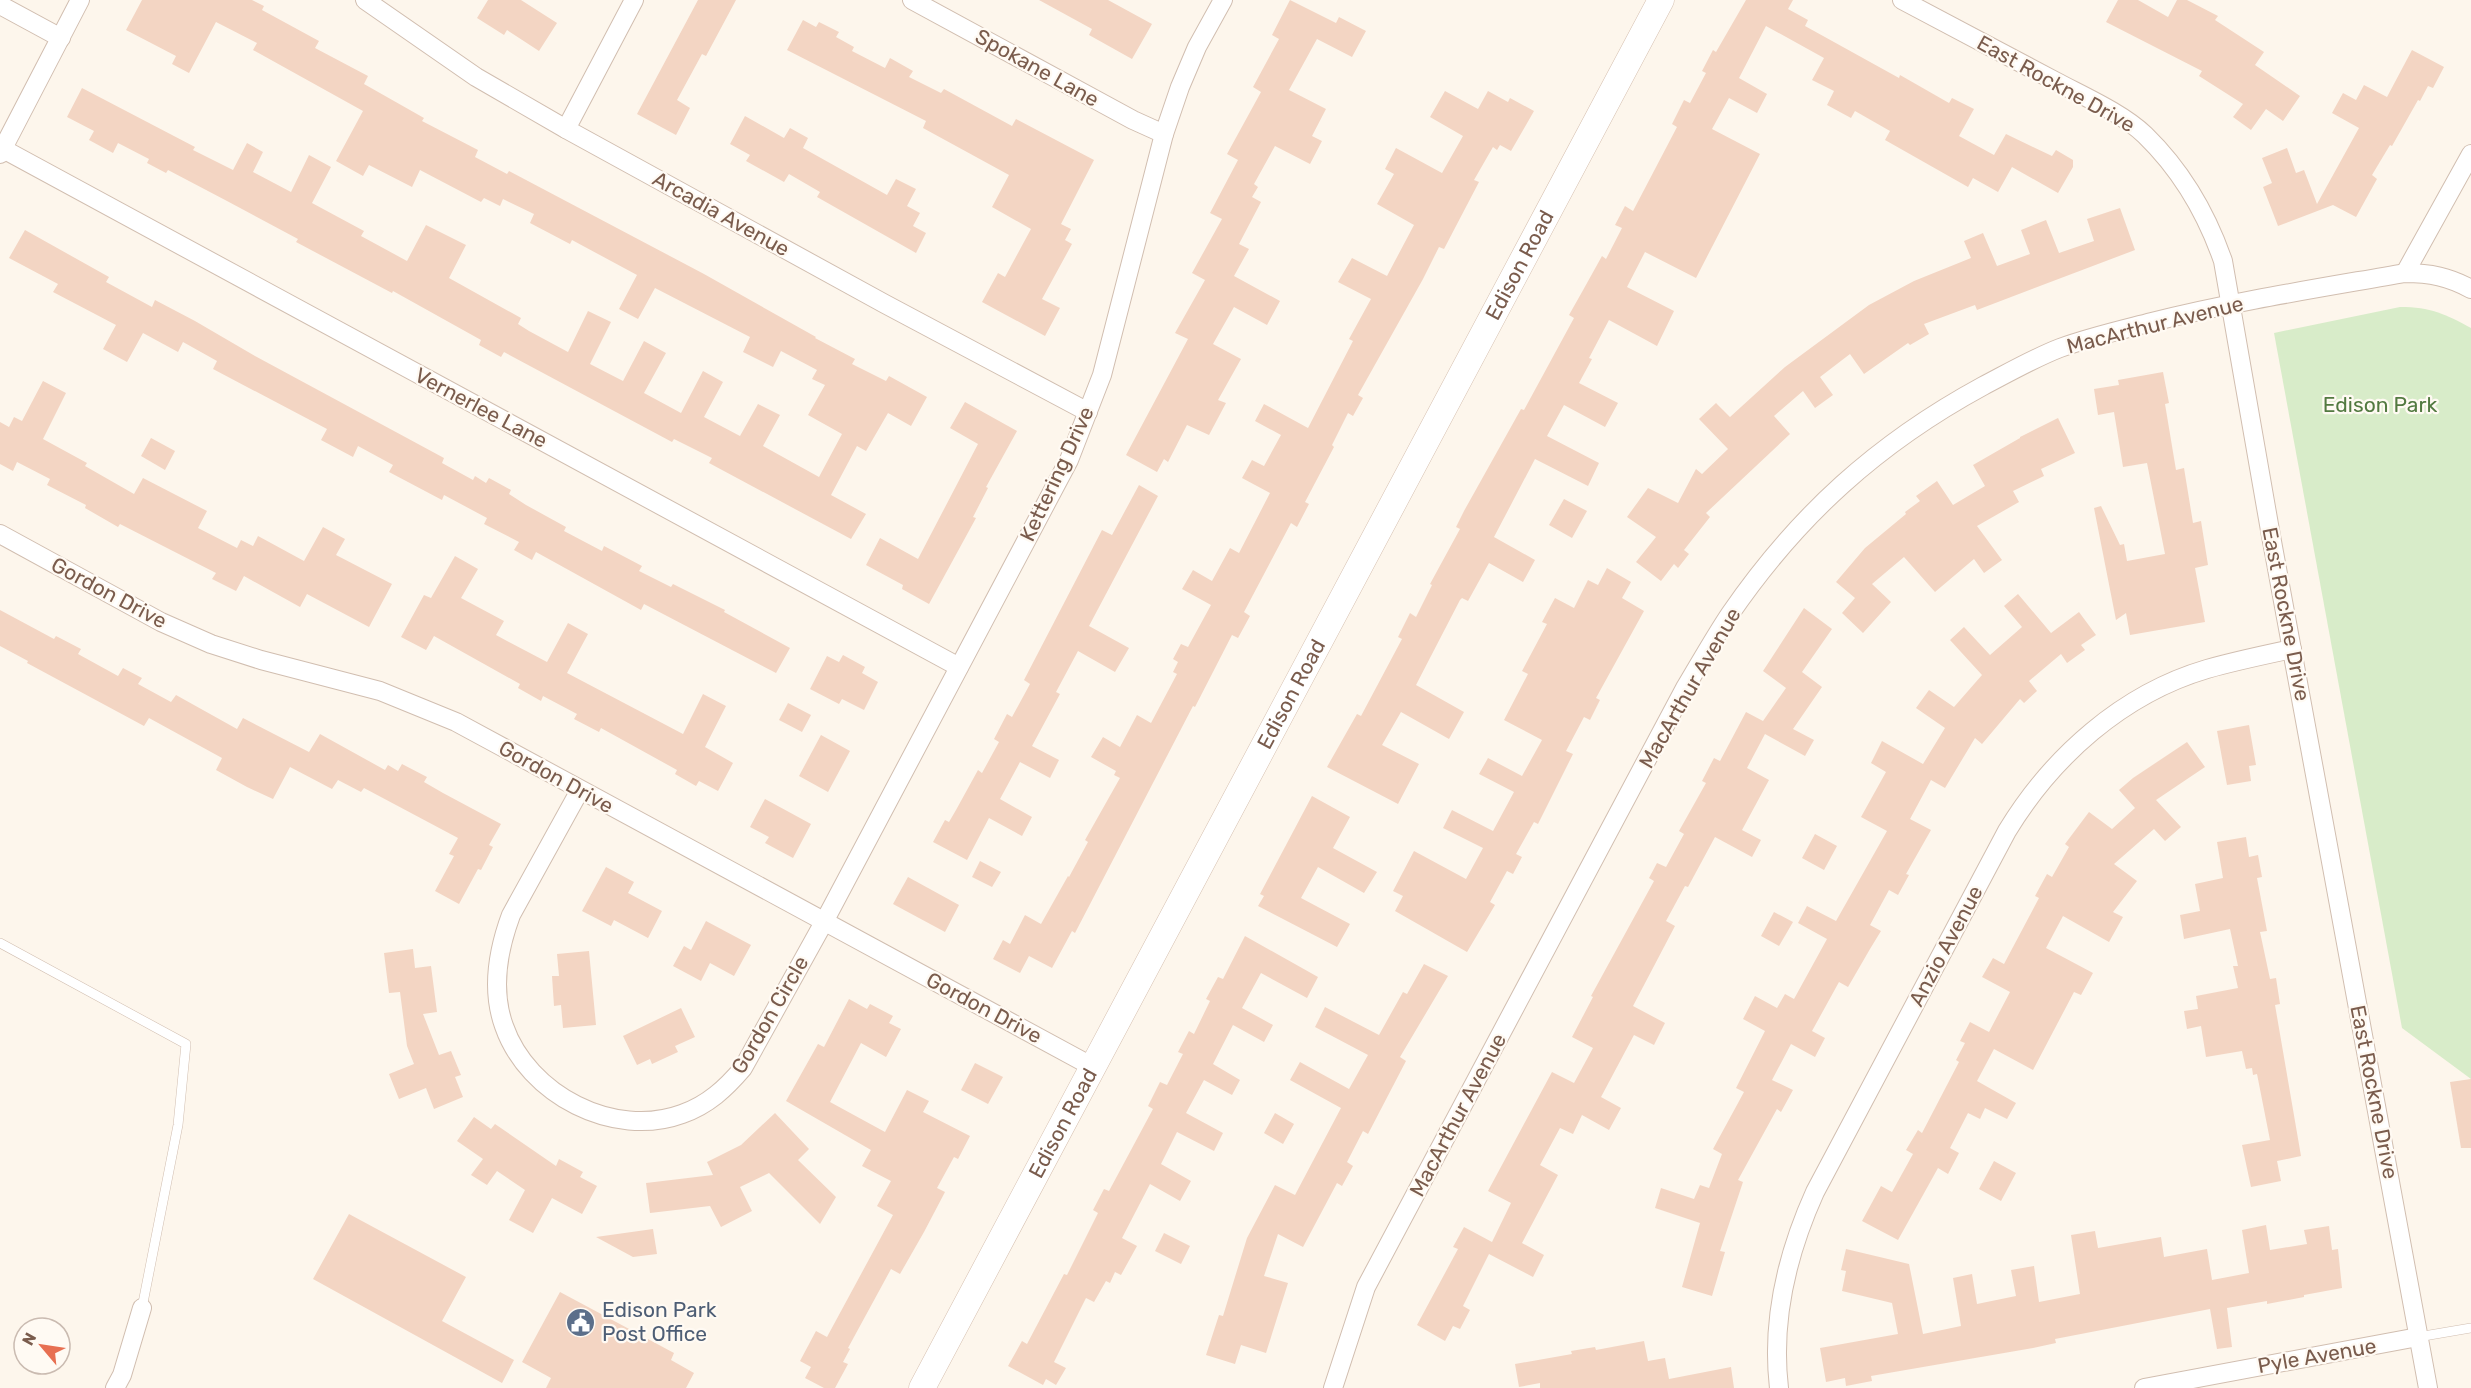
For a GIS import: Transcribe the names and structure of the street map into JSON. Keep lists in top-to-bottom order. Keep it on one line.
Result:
{"streets":{"main road":["Edison Road"],"street":["Spokane Lane","East Rockne Drive","Arcadia Avenue","MacArthur Avenue","Vernerlee Lane","Kettering Drive","Gordon Drive","Anzio Avenue","Gordon Circle","Pyle Avenue"]},"crossings":[["Spokane Lane","Kettering Drive"],["East Rockne Drive","MacArthur Avenue"],["East Rockne Drive","Anzio Avenue"],["East Rockne Drive","Pyle Avenue"],["Arcadia Avenue","Kettering Drive"],["Edison Road","Gordon Drive"],["Vernerlee Lane","Kettering Drive"],["Kettering Drive","Gordon Drive"],["Kettering Drive","Gordon Circle"],["Gordon Drive","Gordon Circle"]],"parks":["Edison Park"],"places":{"public building":["Edison Park Post Office"]},"north":"top left"}
